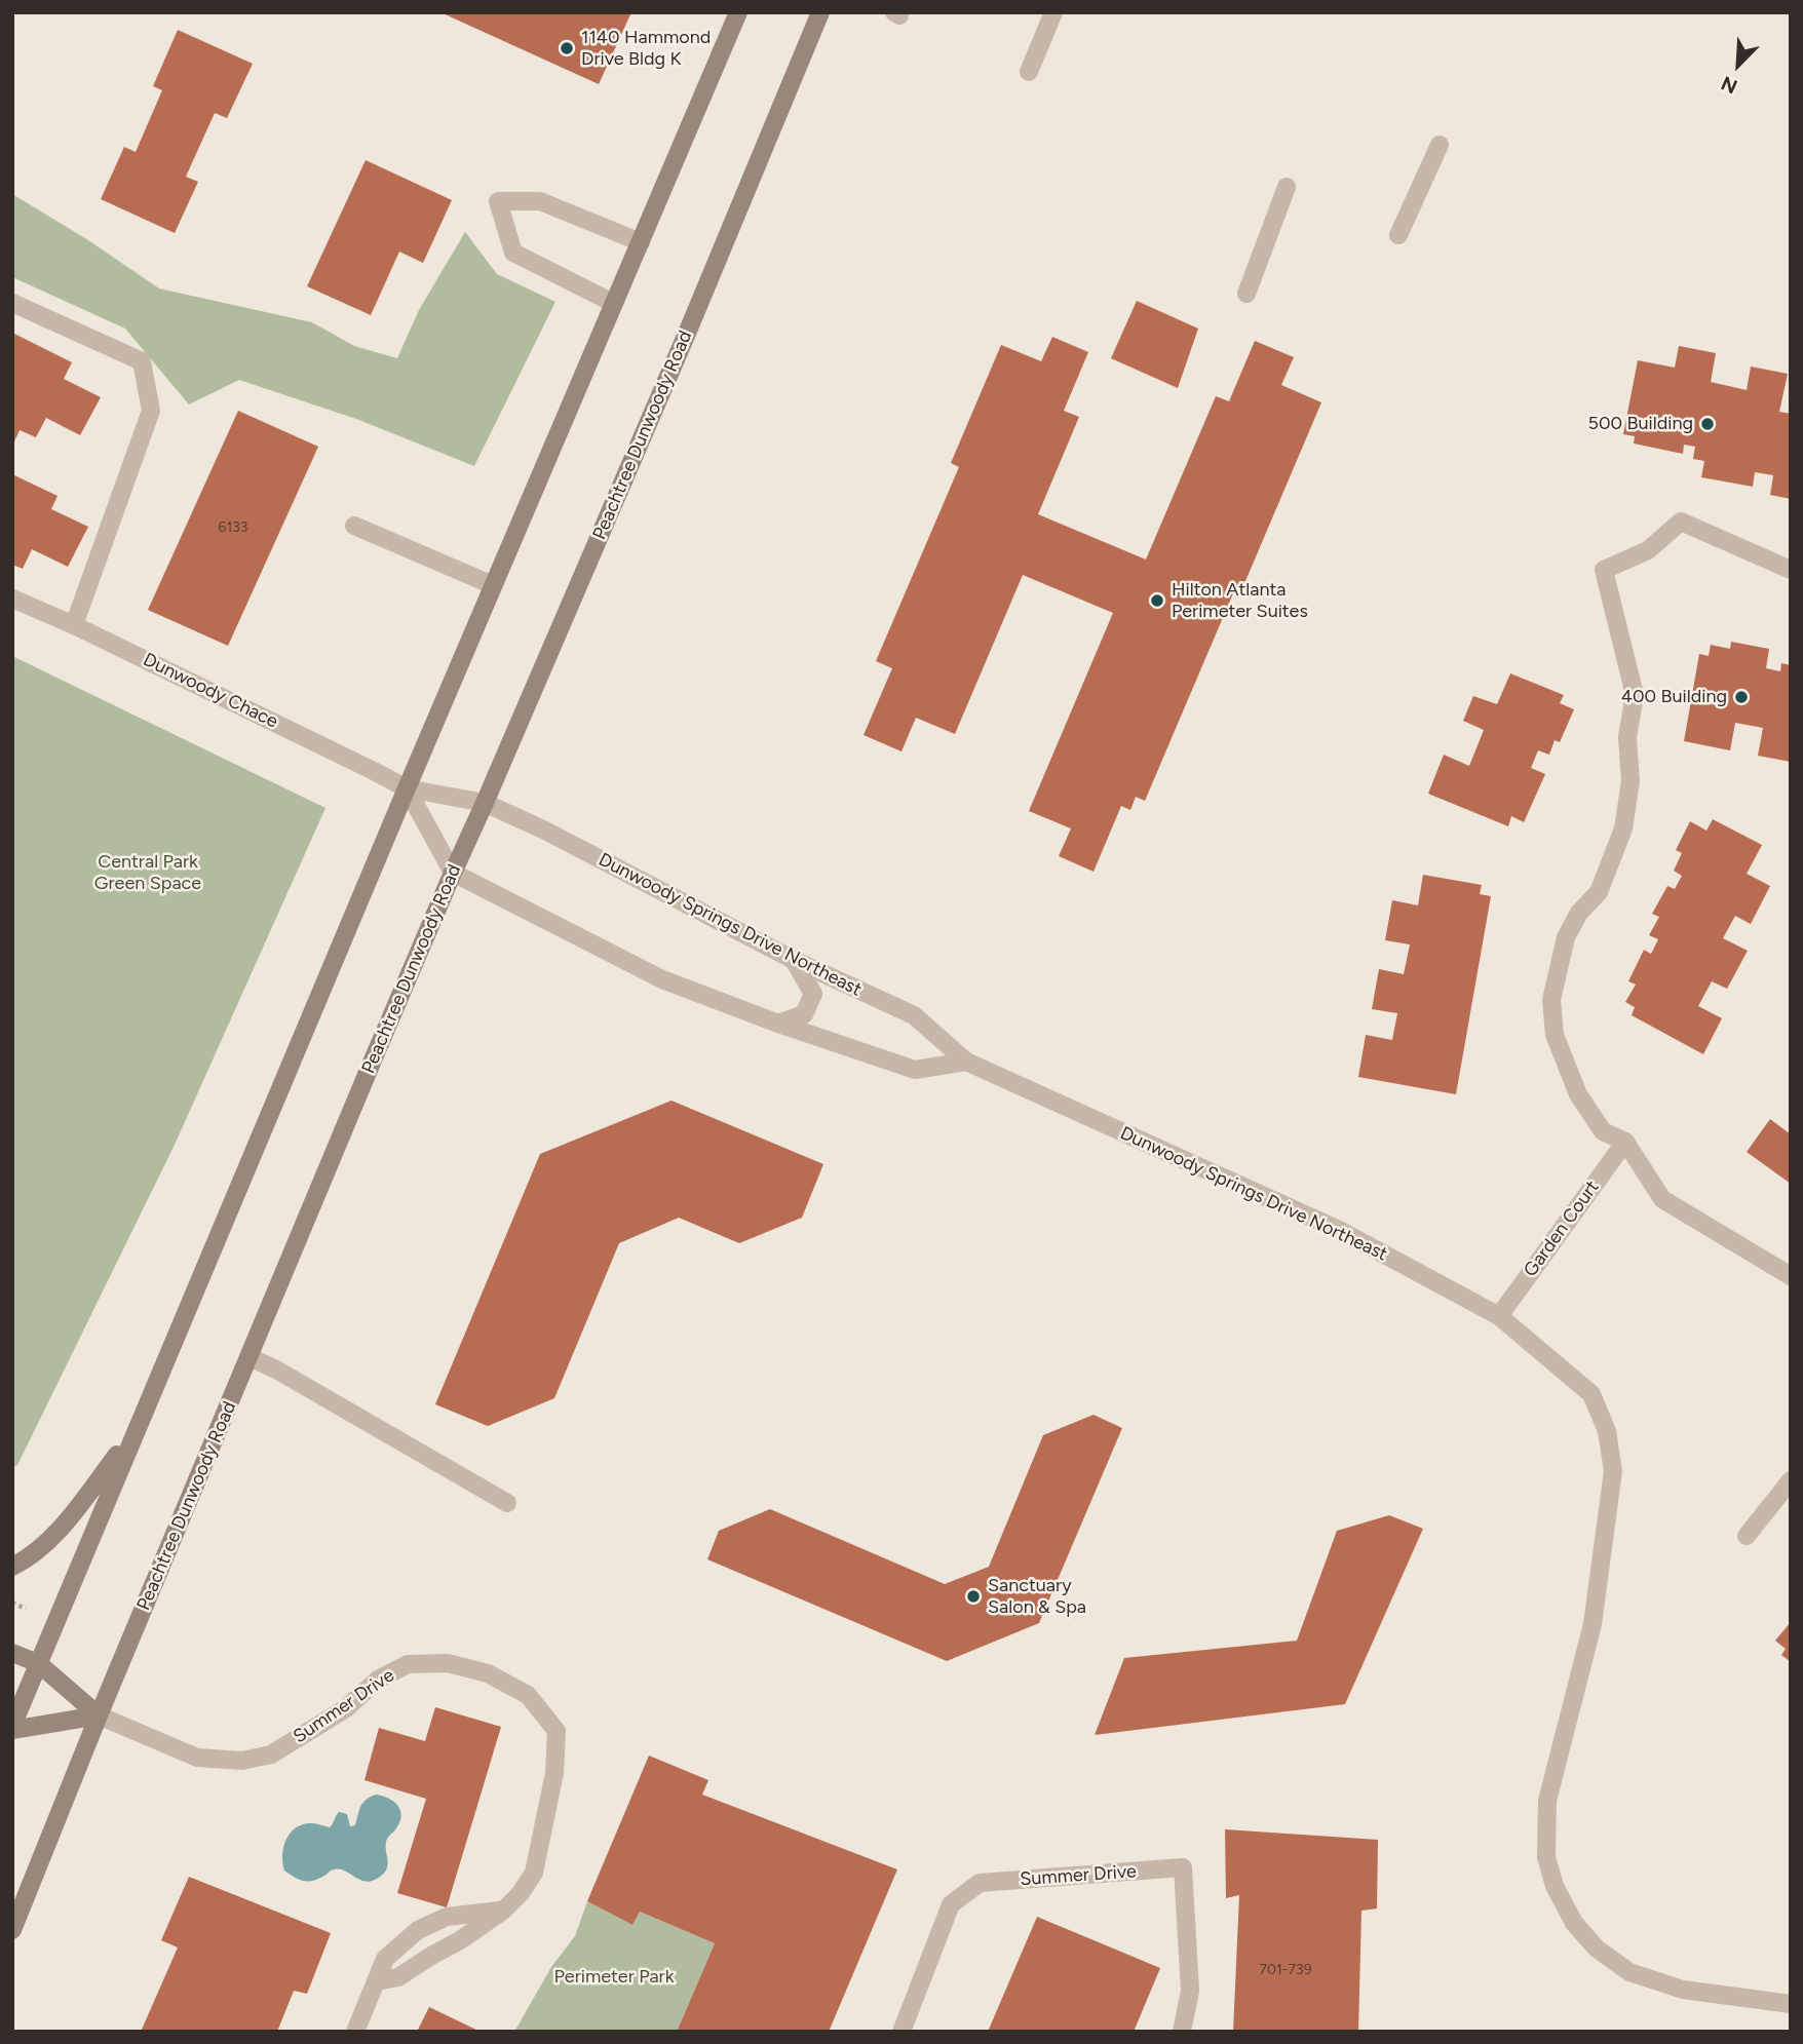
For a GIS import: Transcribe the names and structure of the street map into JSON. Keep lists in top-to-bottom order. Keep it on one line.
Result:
{"streets":{"main road":["Peachtree Dunwoody Road"],"street":["Dunwoody Chace","Dunwoody Springs Drive Northeast","Garden Court","Summer Drive"]},"crossings":[["Peachtree Dunwoody Road","Dunwoody Chace"],["Peachtree Dunwoody Road","Dunwoody Springs Drive Northeast"],["Peachtree Dunwoody Road","Summer Drive"],["Dunwoody Chace","Dunwoody Springs Drive Northeast"],["Dunwoody Springs Drive Northeast","Garden Court"]],"parks":["Central Park Green Space","Perimeter Park"],"places":["1140 Hammond Drive Bldg K","500 Building","Hilton Atlanta Perimeter Suites","400 Building","Sanctuary Salon & Spa"],"house_numbers":["6133","701-739"],"north":"bottom left"}
